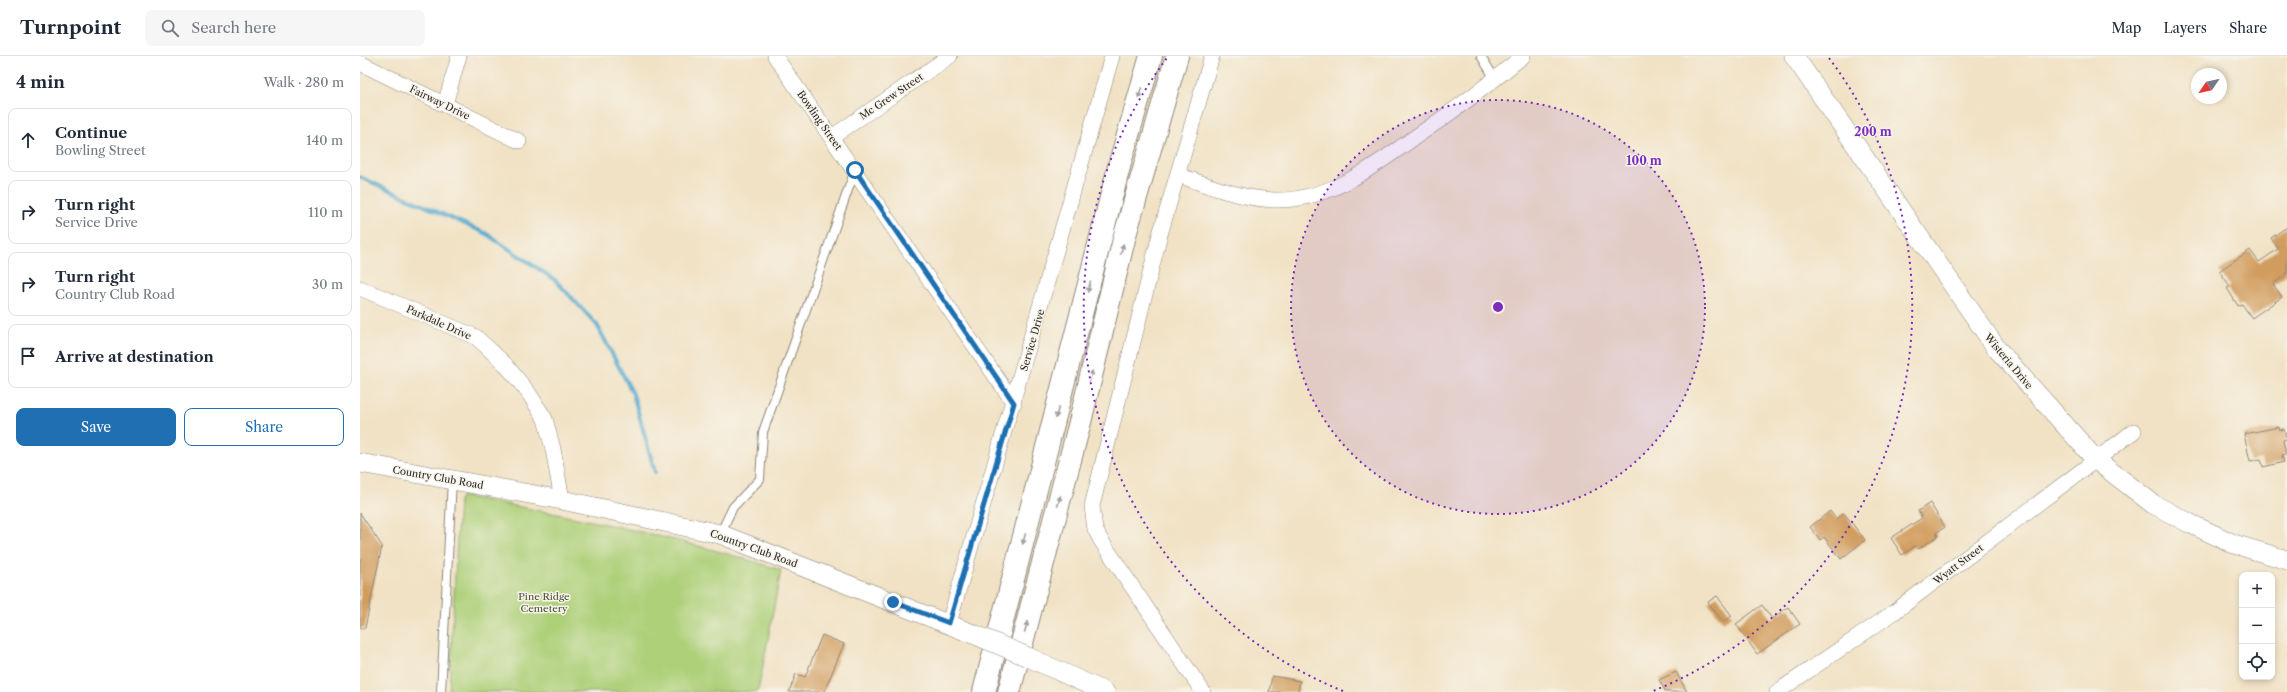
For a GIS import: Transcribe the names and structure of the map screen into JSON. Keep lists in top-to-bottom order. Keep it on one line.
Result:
{"streets":{"street":["Mc Grew Street","Fairway Drive","Bowling Street","Parkdale Drive","Service Drive","Wisteria Drive","Country Club Road","Wyatt Street"]},"crossings":[["Mc Grew Street","Bowling Street"],["Bowling Street","Service Drive"],["Parkdale Drive","Country Club Road"],["Service Drive","Country Club Road"],["Wisteria Drive","Wyatt Street"]],"parks":["Pine Ridge Cemetery"],"north":"bottom left","page":{"header":"Turnpoint","search":"Search here","nav":["Map","Layers","Share"],"heading":["4 min","Walk · 280 m"],"list":[["Continue","Bowling Street","140 m"],["Turn right","Service Drive","110 m"],["Turn right","Country Club Road","30 m"],"Arrive at destination"],"buttons":["Save","Share"],"map_buttons":["+","−"]},"rings":["200 m","100 m"]}
